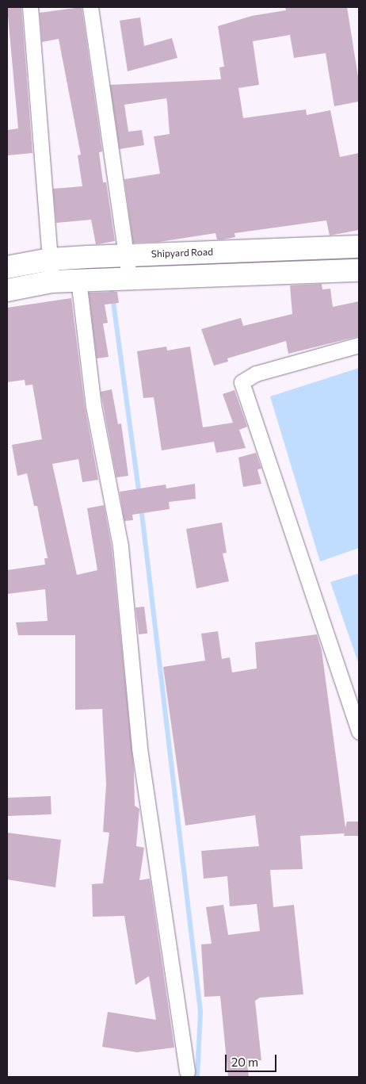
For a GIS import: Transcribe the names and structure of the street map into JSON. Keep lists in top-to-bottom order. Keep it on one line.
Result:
{"streets":{"main road":["Shipyard Road"]},"scale_bar":"20 m"}
